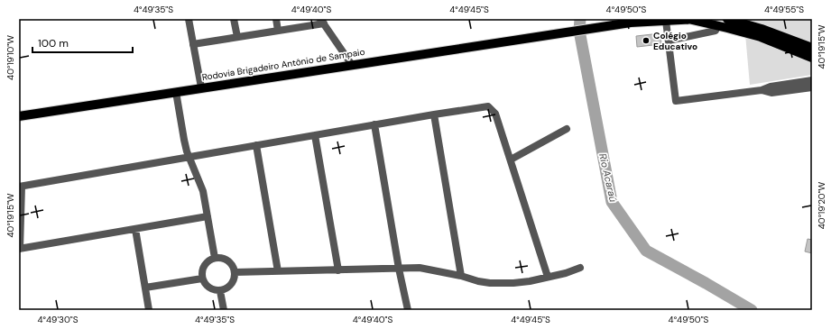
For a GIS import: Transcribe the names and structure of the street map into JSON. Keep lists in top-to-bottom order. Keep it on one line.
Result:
{"streets":{"main road":["Rodovia Brigadeiro Antônio de Sampaio"]},"water":["Rio Acaraú"],"places":["Colégio Educativo"],"scale_bar":"100 m","coordinates":["4°49'35\"S","4°49'40\"S","4°49'45\"S","4°49'50\"S","4°49'55\"S","40°19'15\"W","40°19'10\"W","40°19'20\"W","4°49'30\"S"]}
